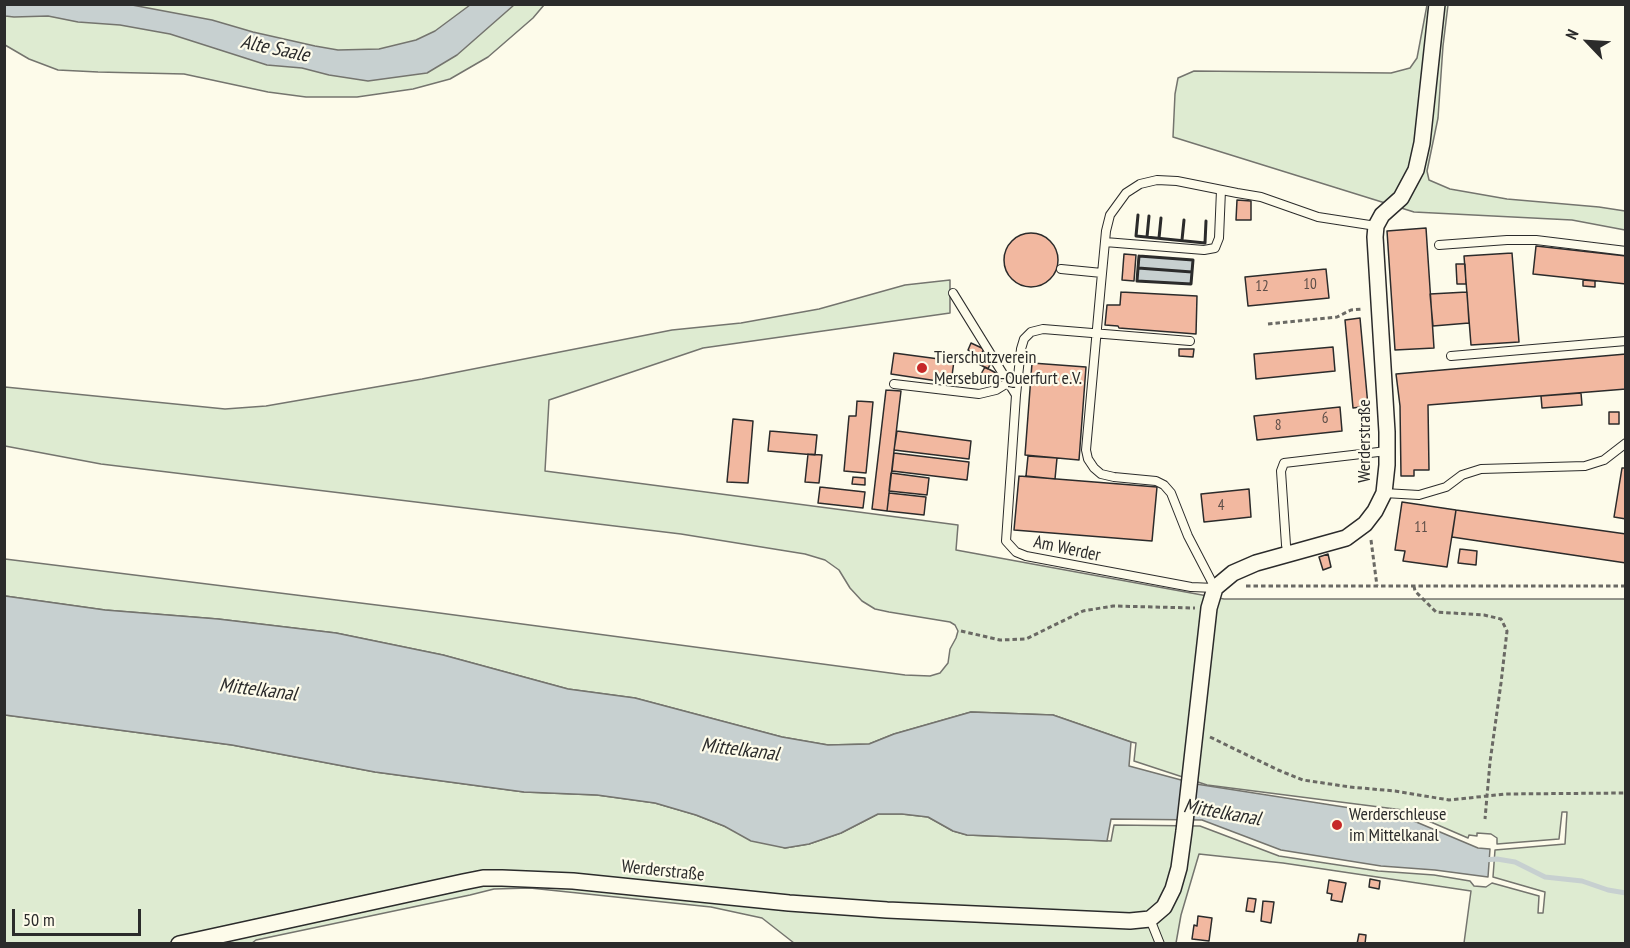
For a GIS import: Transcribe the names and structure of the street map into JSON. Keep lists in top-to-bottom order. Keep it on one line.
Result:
{"streets":{"street":["Werderstraße"],"lane":["Am Werder"]},"crossings":[["Werderstraße","Am Werder"]],"water":["Alte Saale","Mittelkanal"],"places":["Tierschutzverein Merseburg-Querfurt e.V.","Werderschleuse im Mittelkanal"],"house_numbers":["10","12","6","8","4","11"],"scale_bar":"50 m","north":"top left"}
